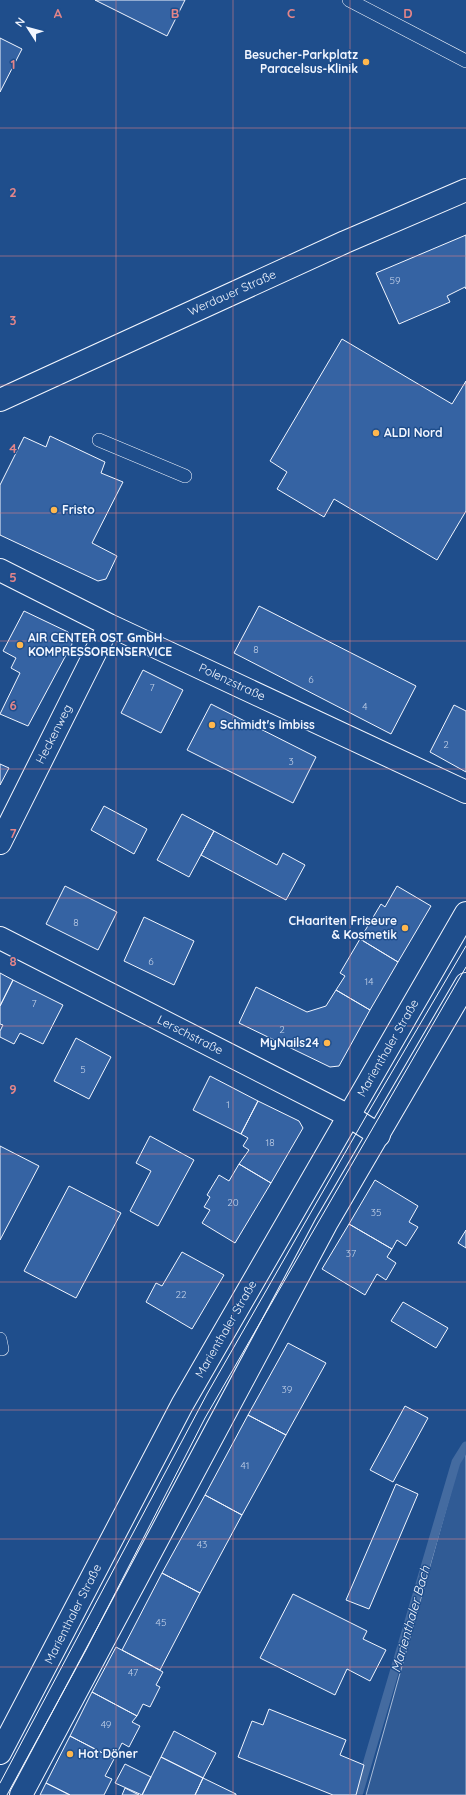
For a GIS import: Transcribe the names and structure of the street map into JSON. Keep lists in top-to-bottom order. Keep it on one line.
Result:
{"streets":{"main road":["Werdauer Straße","Polenzstraße","Heckenweg","Lerschstraße","Marienthaler Straße"]},"crossings":[["Polenzstraße","Heckenweg"],["Lerschstraße","Marienthaler Straße"]],"water":["Marienthaler Bach"],"places":["Besucher-Parkplatz Paracelsus-Klinik","ALDI Nord","Fristo","AIR CENTER OST GmbH KOMPRESSORENSERVICE","Schmidt's Imbiss","CHaariten Friseure & Kosmetik","MyNails24","Hot Döner"],"house_numbers":["59","8","6","7","4","2","3","8","6","14","7","2","5","1","18","20","35","37","22","39","41","43","45","47","49"],"north":"top left","grid":{"columns":["A","B","C","D"],"rows":["1","2","3","4","5","6","7","8","9"]}}
